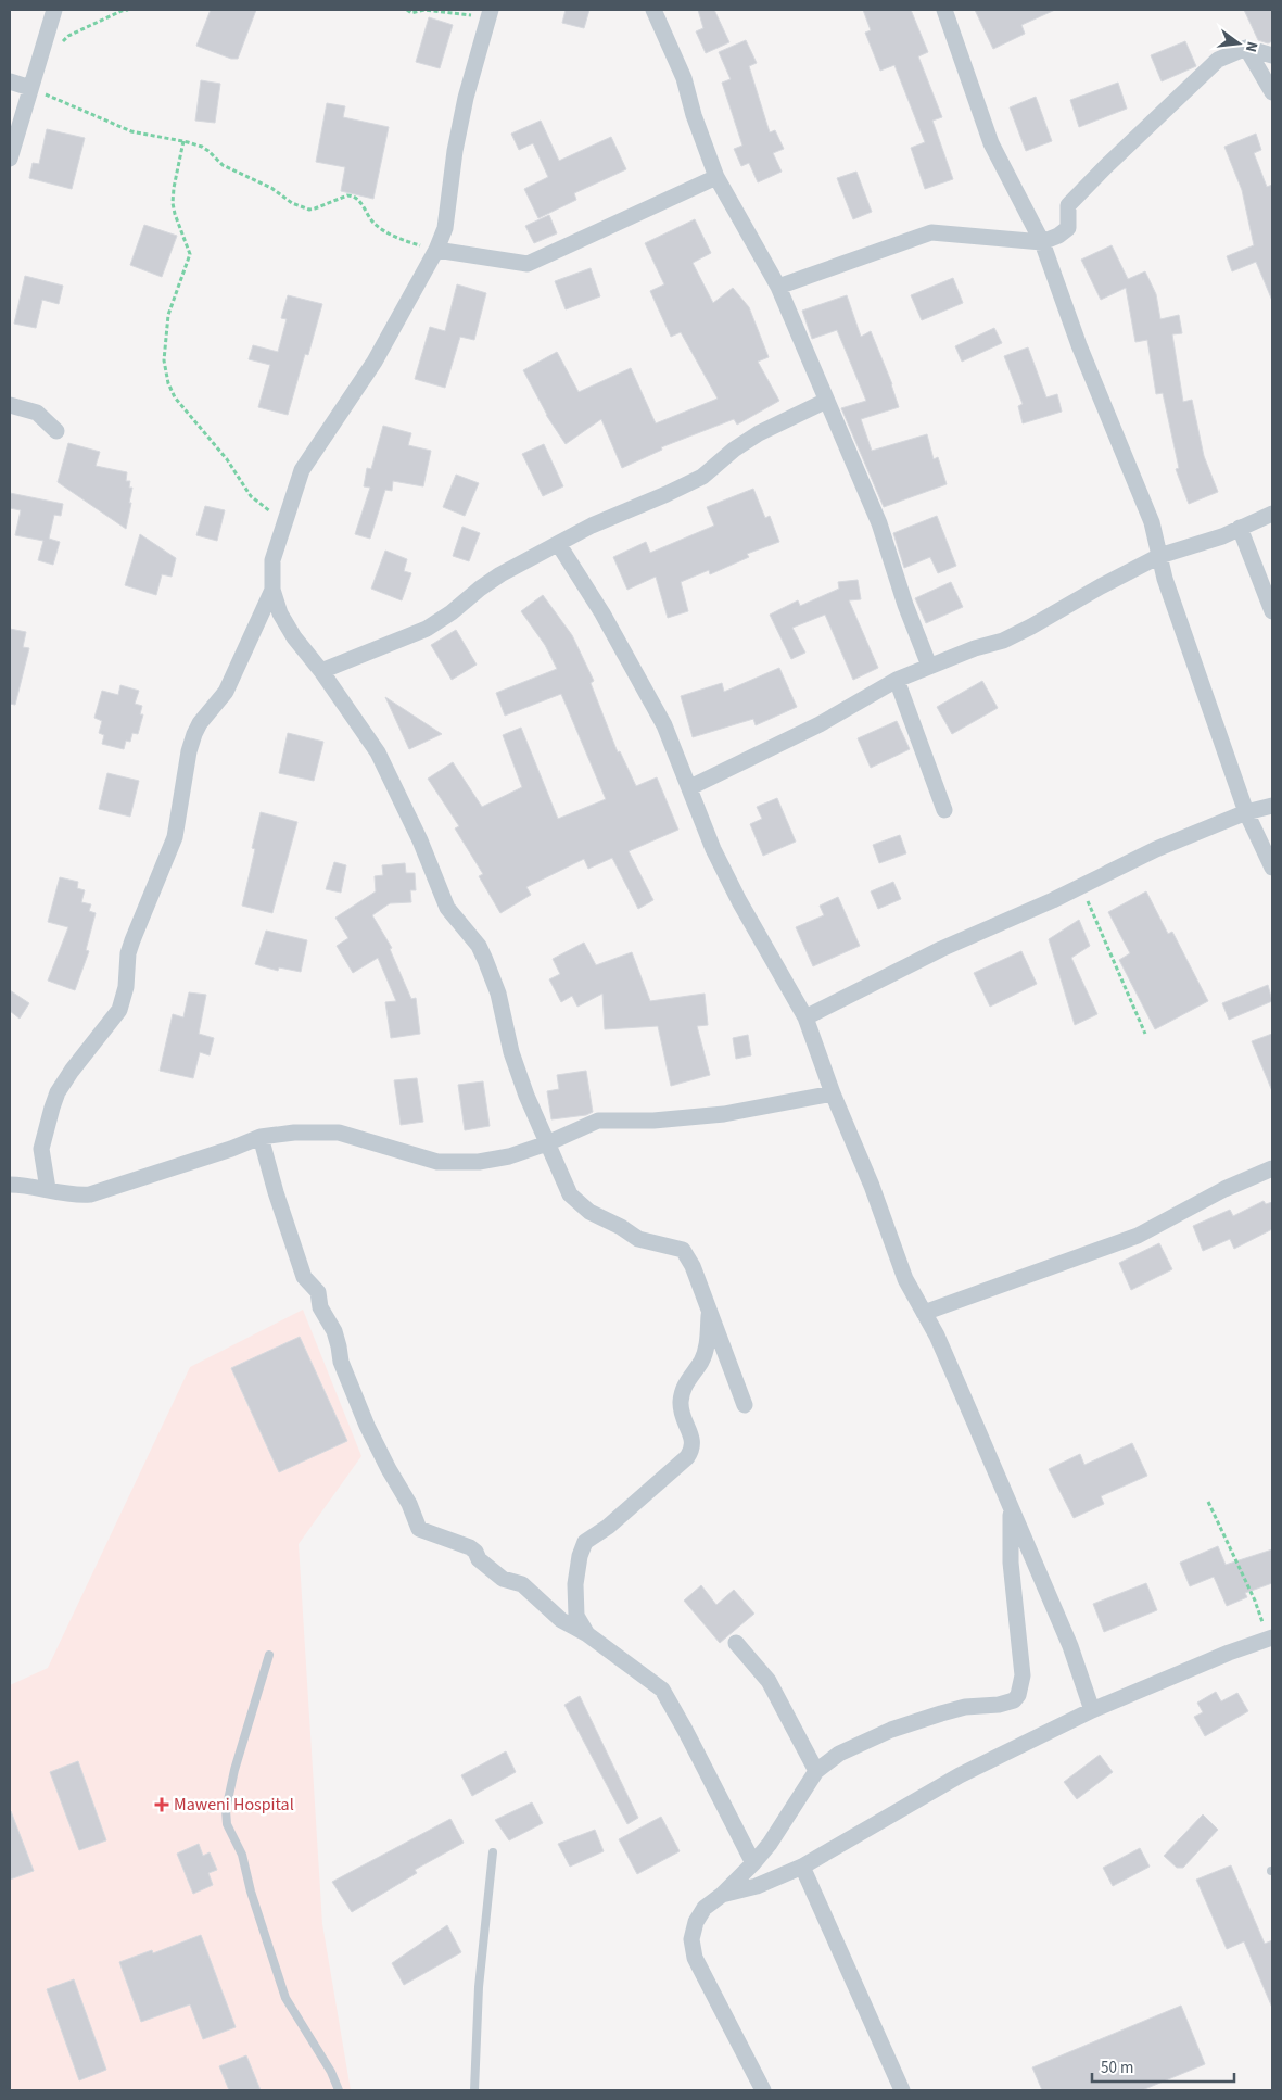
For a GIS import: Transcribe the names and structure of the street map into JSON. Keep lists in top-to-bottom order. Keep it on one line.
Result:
{"places":{"health":["Maweni Hospital"]},"scale_bar":"50 m","north":"right"}
